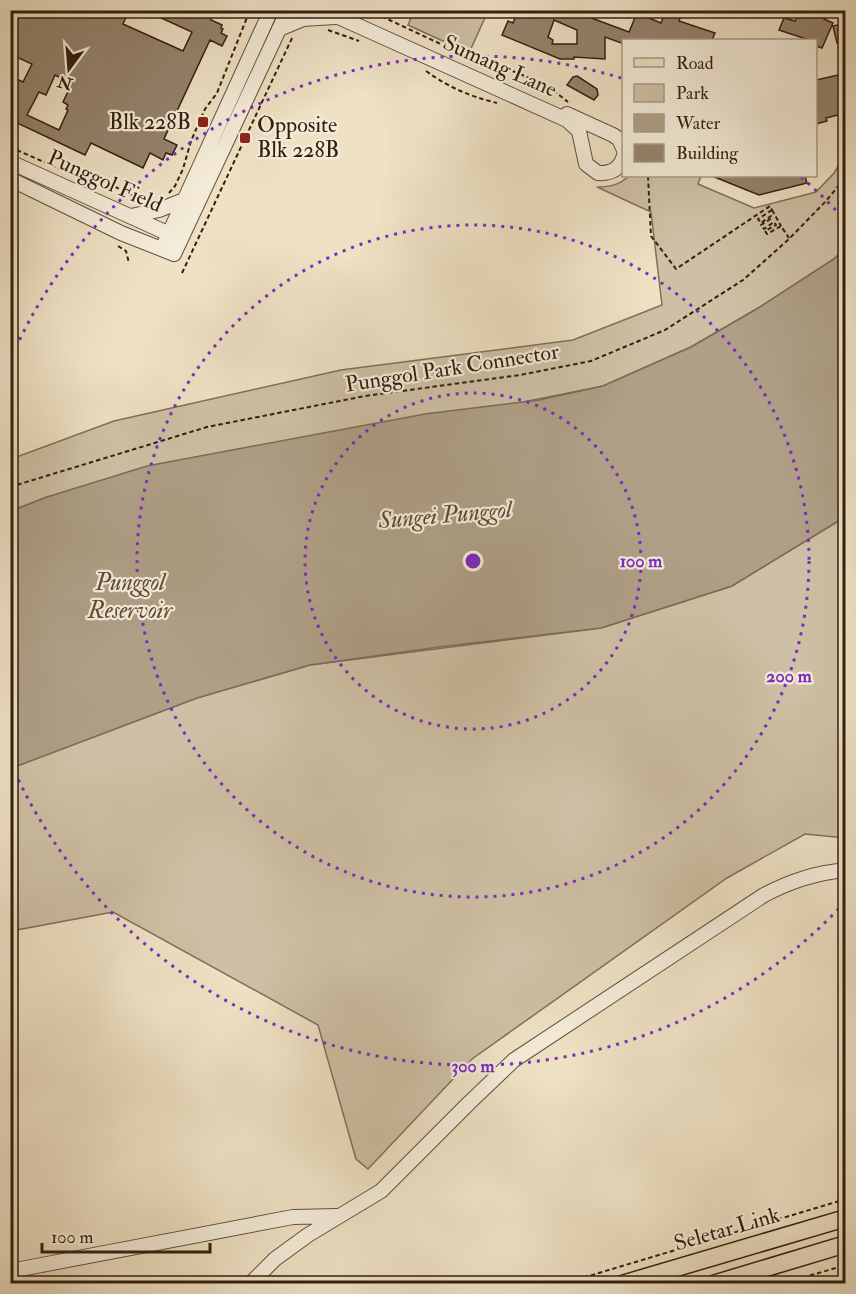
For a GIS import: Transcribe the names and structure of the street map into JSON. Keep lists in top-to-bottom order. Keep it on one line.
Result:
{"streets":{"main road":["Seletar Link"],"street":["Sumang Lane","Punggol Field"],"path":["Punggol Park Connector"]},"water":["Sungei Punggol","Punggol Reservoir"],"places":{"transit":["Blk 228B","Opposite Blk 228B"]},"legend":["Road","Park","Water","Building"],"scale_bar":"100 m","north":"bottom","rings":["100 m","200 m","300 m"]}
